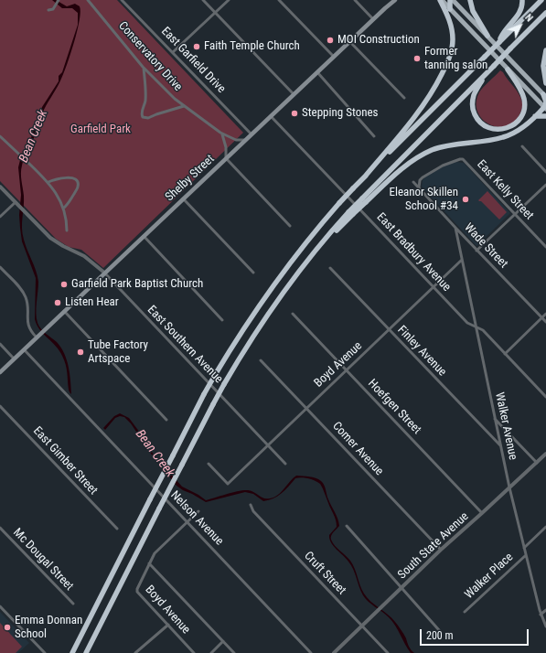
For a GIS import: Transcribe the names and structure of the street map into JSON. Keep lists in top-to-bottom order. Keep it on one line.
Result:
{"streets":{"main road":["Shelby Street"],"street":["Conservatory Drive","East Garfield Drive","East Kelly Street","Wade Street","East Bradbury Avenue","East Southern Avenue","Finley Avenue","Boyd Avenue","Hoefgen Street","Walker Avenue","Comer Avenue","East Gimber Street","Nelson Avenue","South State Avenue","Mc Dougal Street","Cruft Street","Walker Place"]},"crossings":[["Conservatory Drive","Shelby Street"],["East Garfield Drive","Shelby Street"],["Shelby Street","East Bradbury Avenue"],["Shelby Street","East Southern Avenue"],["Shelby Street","Nelson Avenue"],["East Kelly Street","Wade Street"],["Wade Street","Walker Avenue"],["East Bradbury Avenue","Boyd Avenue"],["East Bradbury Avenue","Walker Avenue"],["East Southern Avenue","Boyd Avenue"],["Finley Avenue","Boyd Avenue"],["Finley Avenue","Walker Avenue"],["Boyd Avenue","Hoefgen Street"],["Boyd Avenue","Walker Avenue"],["Boyd Avenue","Comer Avenue"],["Boyd Avenue","Nelson Avenue"],["Hoefgen Street","South State Avenue"],["Walker Avenue","South State Avenue"],["Walker Avenue","Walker Place"],["Comer Avenue","South State Avenue"],["South State Avenue","Cruft Street"]],"water":["Bean Creek"],"parks":["Garfield Park"],"places":["MOI Construction","Faith Temple Church","Former tanning salon","Stepping Stones","Eleanor Skillen School #34","Garfield Park Baptist Church","Listen Hear","Tube Factory Artspace","Emma Donnan School"],"scale_bar":"200 m","north":"top right"}
